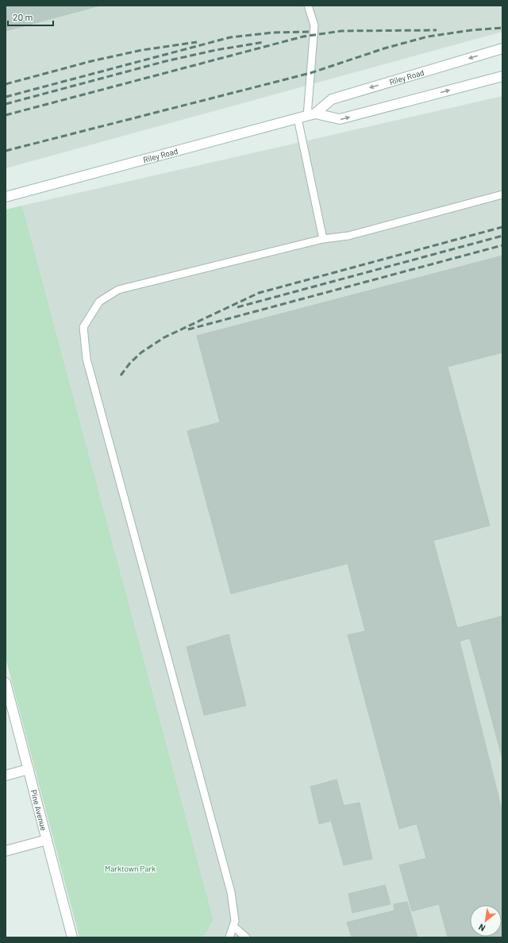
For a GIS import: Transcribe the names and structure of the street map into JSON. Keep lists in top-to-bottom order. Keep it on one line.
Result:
{"streets":{"main road":["Riley Road","Pine Avenue"]},"parks":["Marktown Park"],"scale_bar":"20 m","north":"bottom left"}
